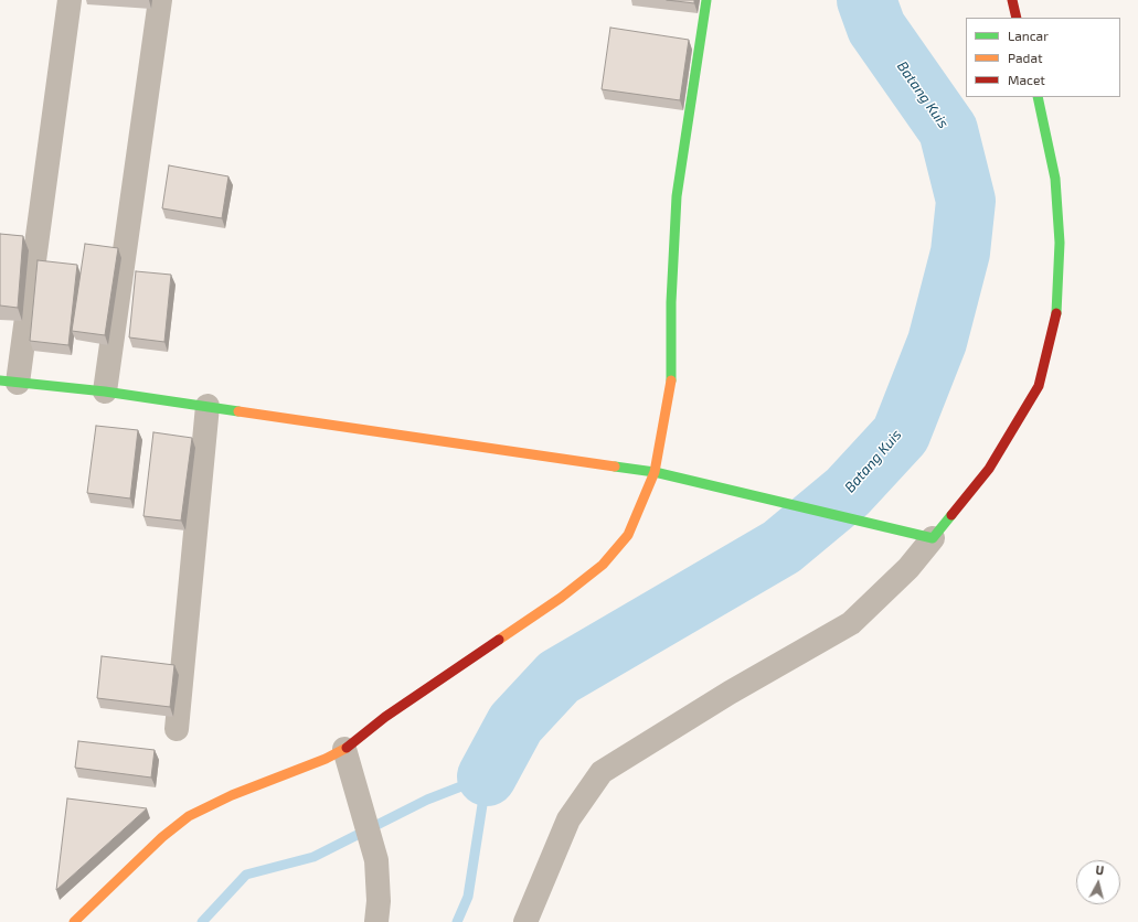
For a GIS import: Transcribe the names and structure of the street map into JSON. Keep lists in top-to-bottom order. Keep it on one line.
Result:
{"water":["Batang Kuis"],"legend":["Lancar","Padat","Macet"],"north":"top"}
